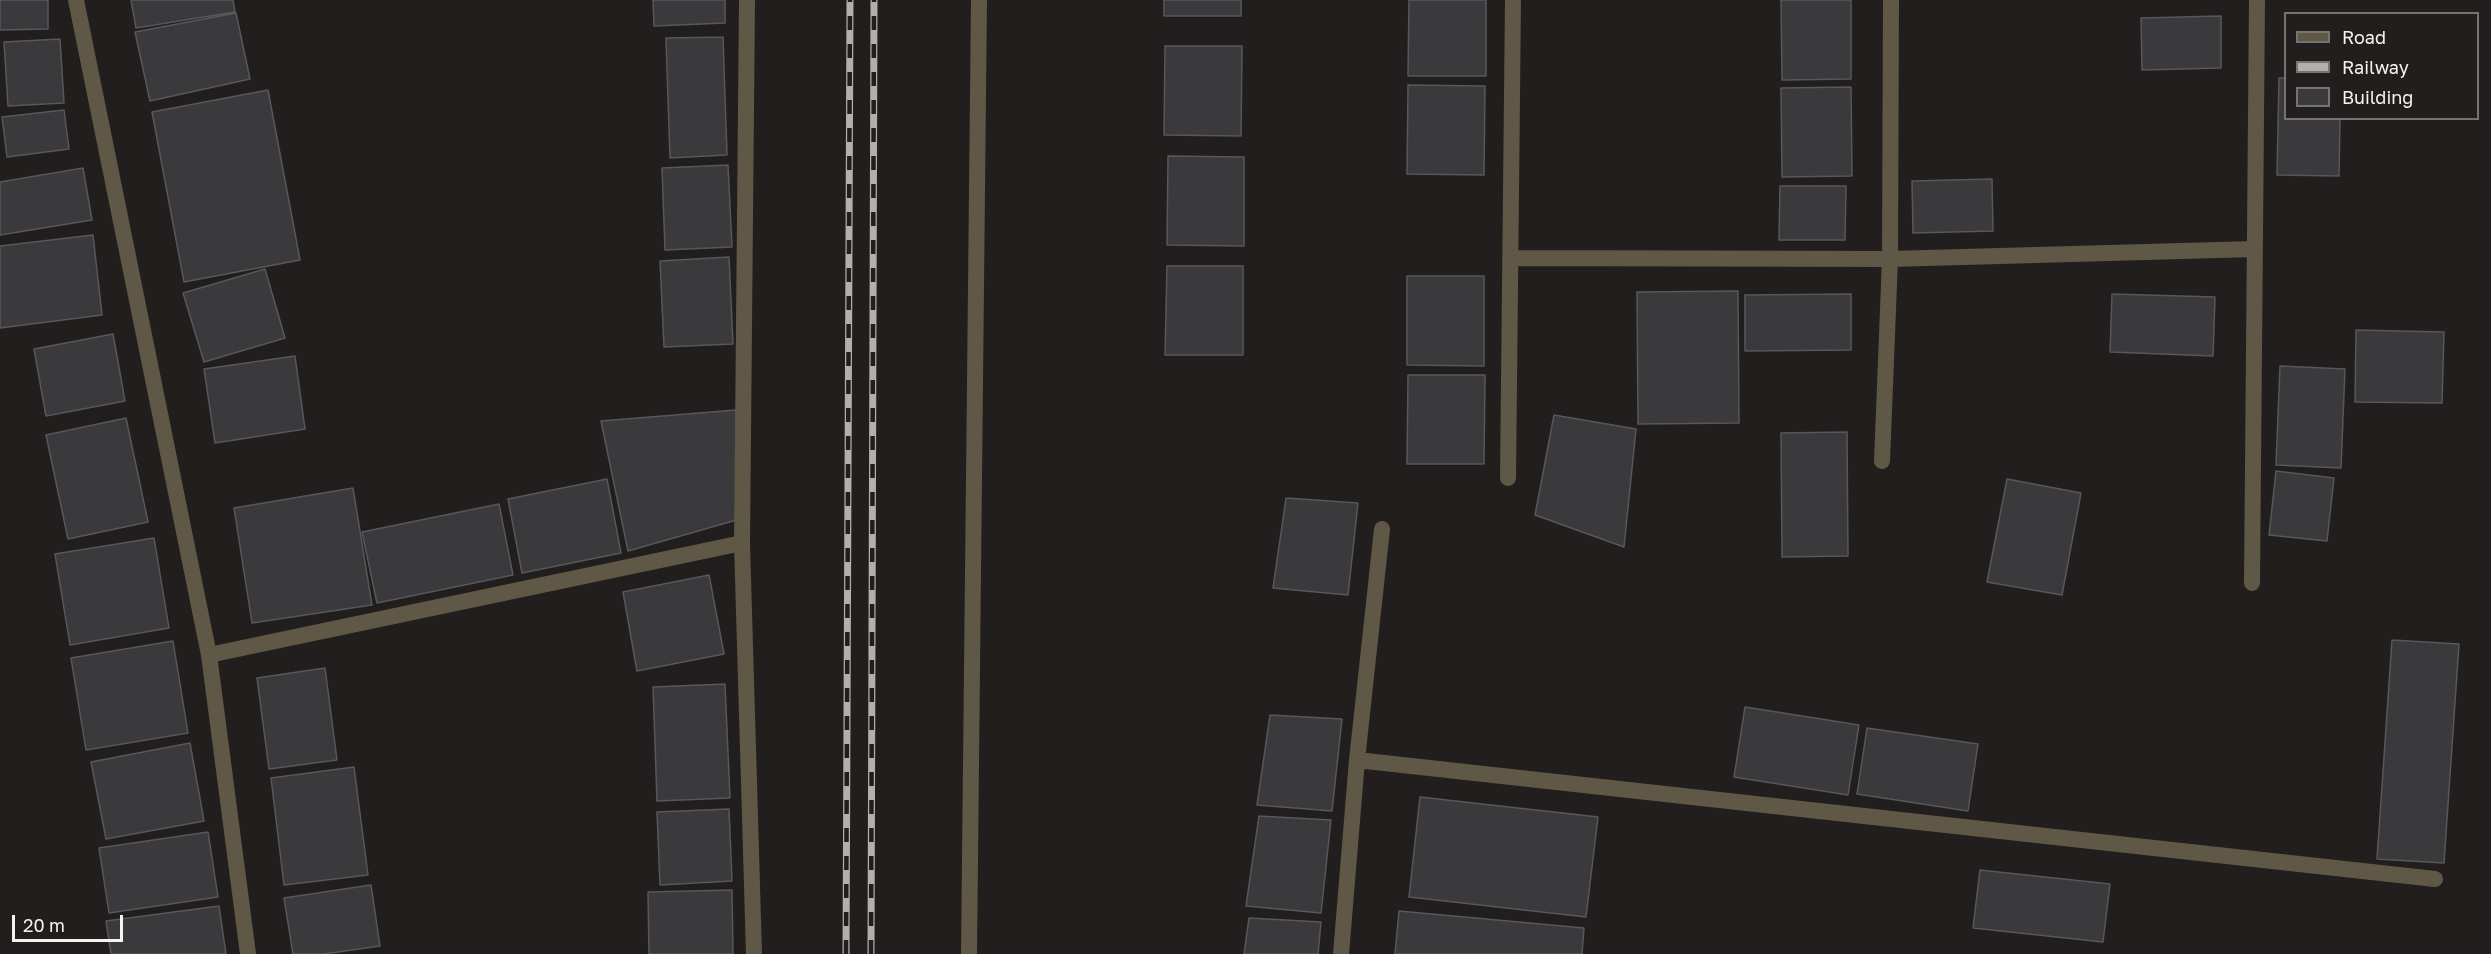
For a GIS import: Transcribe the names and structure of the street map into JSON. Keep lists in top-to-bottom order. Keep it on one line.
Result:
{"legend":["Road","Railway","Building"],"scale_bar":"20 m"}
